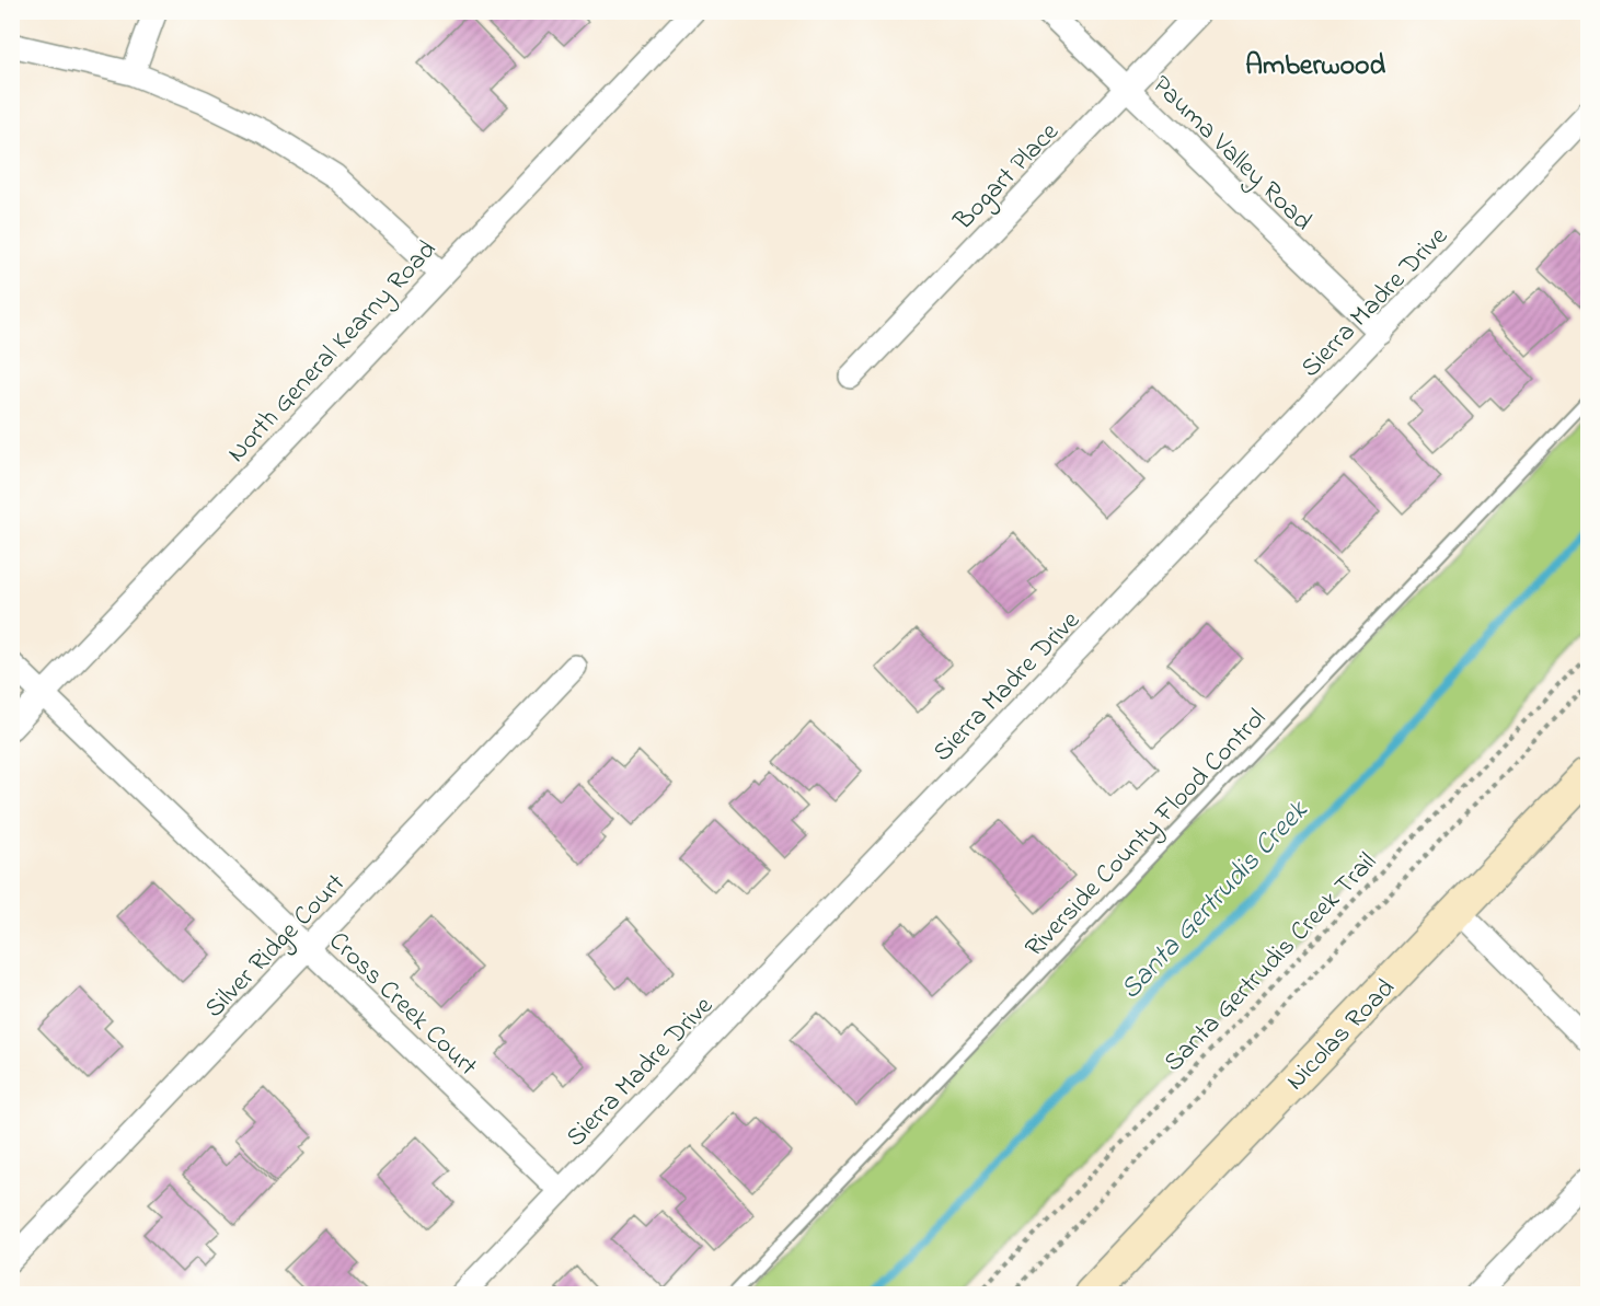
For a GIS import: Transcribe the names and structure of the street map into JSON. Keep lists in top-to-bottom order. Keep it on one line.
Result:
{"streets":{"main road":["Nicolas Road"],"street":["Pauma Valley Road","Bogart Place","Sierra Madre Drive","North General Kearny Road","Silver Ridge Court","Cross Creek Court"],"lane":["Riverside County Flood Control"],"path":["Santa Gertrudis Creek Trail"]},"crossings":[["Pauma Valley Road","Bogart Place"],["Pauma Valley Road","Sierra Madre Drive"],["Sierra Madre Drive","Cross Creek Court"],["North General Kearny Road","Cross Creek Court"],["Silver Ridge Court","Cross Creek Court"]],"districts":["Amberwood"],"water":["Santa Gertrudis Creek"]}
